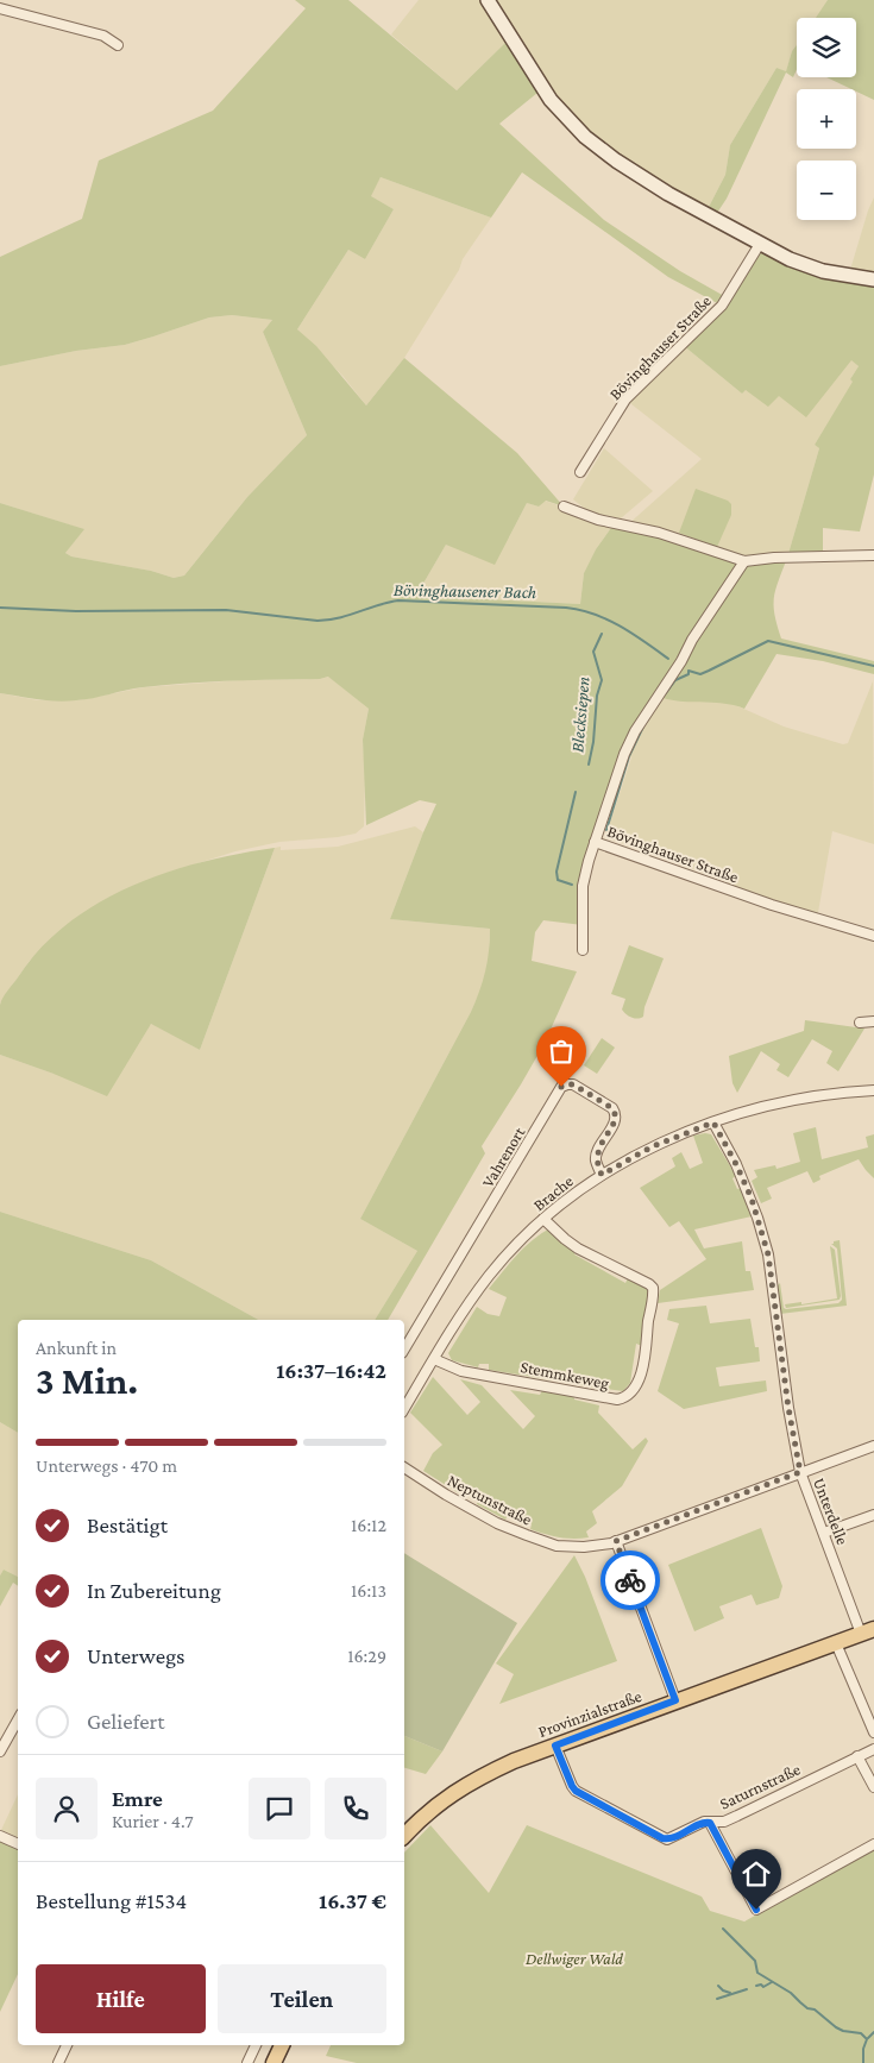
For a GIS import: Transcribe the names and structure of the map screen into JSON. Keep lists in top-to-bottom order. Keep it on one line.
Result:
{"streets":{"main road":["Provinzialstraße"],"street":["Bövinghauser Straße","Vahrenort","Brache","Stemmkeweg","Neptunstraße","Unterdelle","Saturnstraße"]},"crossings":[["Vahrenort","Brache"],["Brache","Stemmkeweg"],["Brache","Unterdelle"],["Neptunstraße","Unterdelle"],["Unterdelle","Provinzialstraße"],["Provinzialstraße","Saturnstraße"]],"water":["Bövinghausener Bach","Blecksiepen"],"parks":["Dellwiger Wald"],"page":{"map_buttons":["+","−"],"heading":["3 Min.","Ankunft in","16:37–16:42"],"panel":["Emre","Kurier · 4.7","Bestellung #1534","16.37 €"],"bar":"Unterwegs · 470 m","list":[["Bestätigt","16:12"],["In Zubereitung","16:13"],["Unterwegs","16:29"],"Geliefert"],"buttons":["Hilfe","Teilen"]}}
